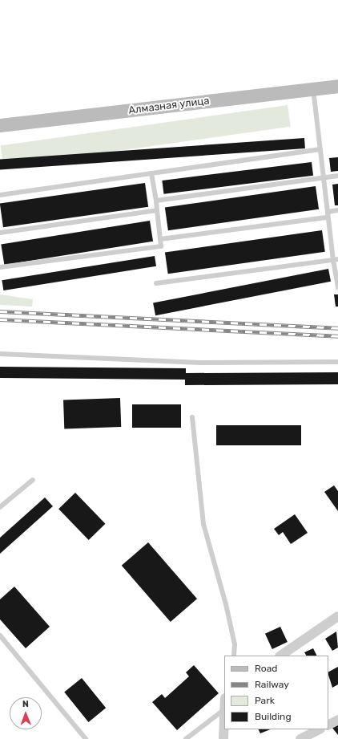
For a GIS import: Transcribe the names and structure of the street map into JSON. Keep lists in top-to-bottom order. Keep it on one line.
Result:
{"streets":{"street":["Алмазная улица"]},"legend":["Road","Railway","Park","Building"],"north":"top"}
